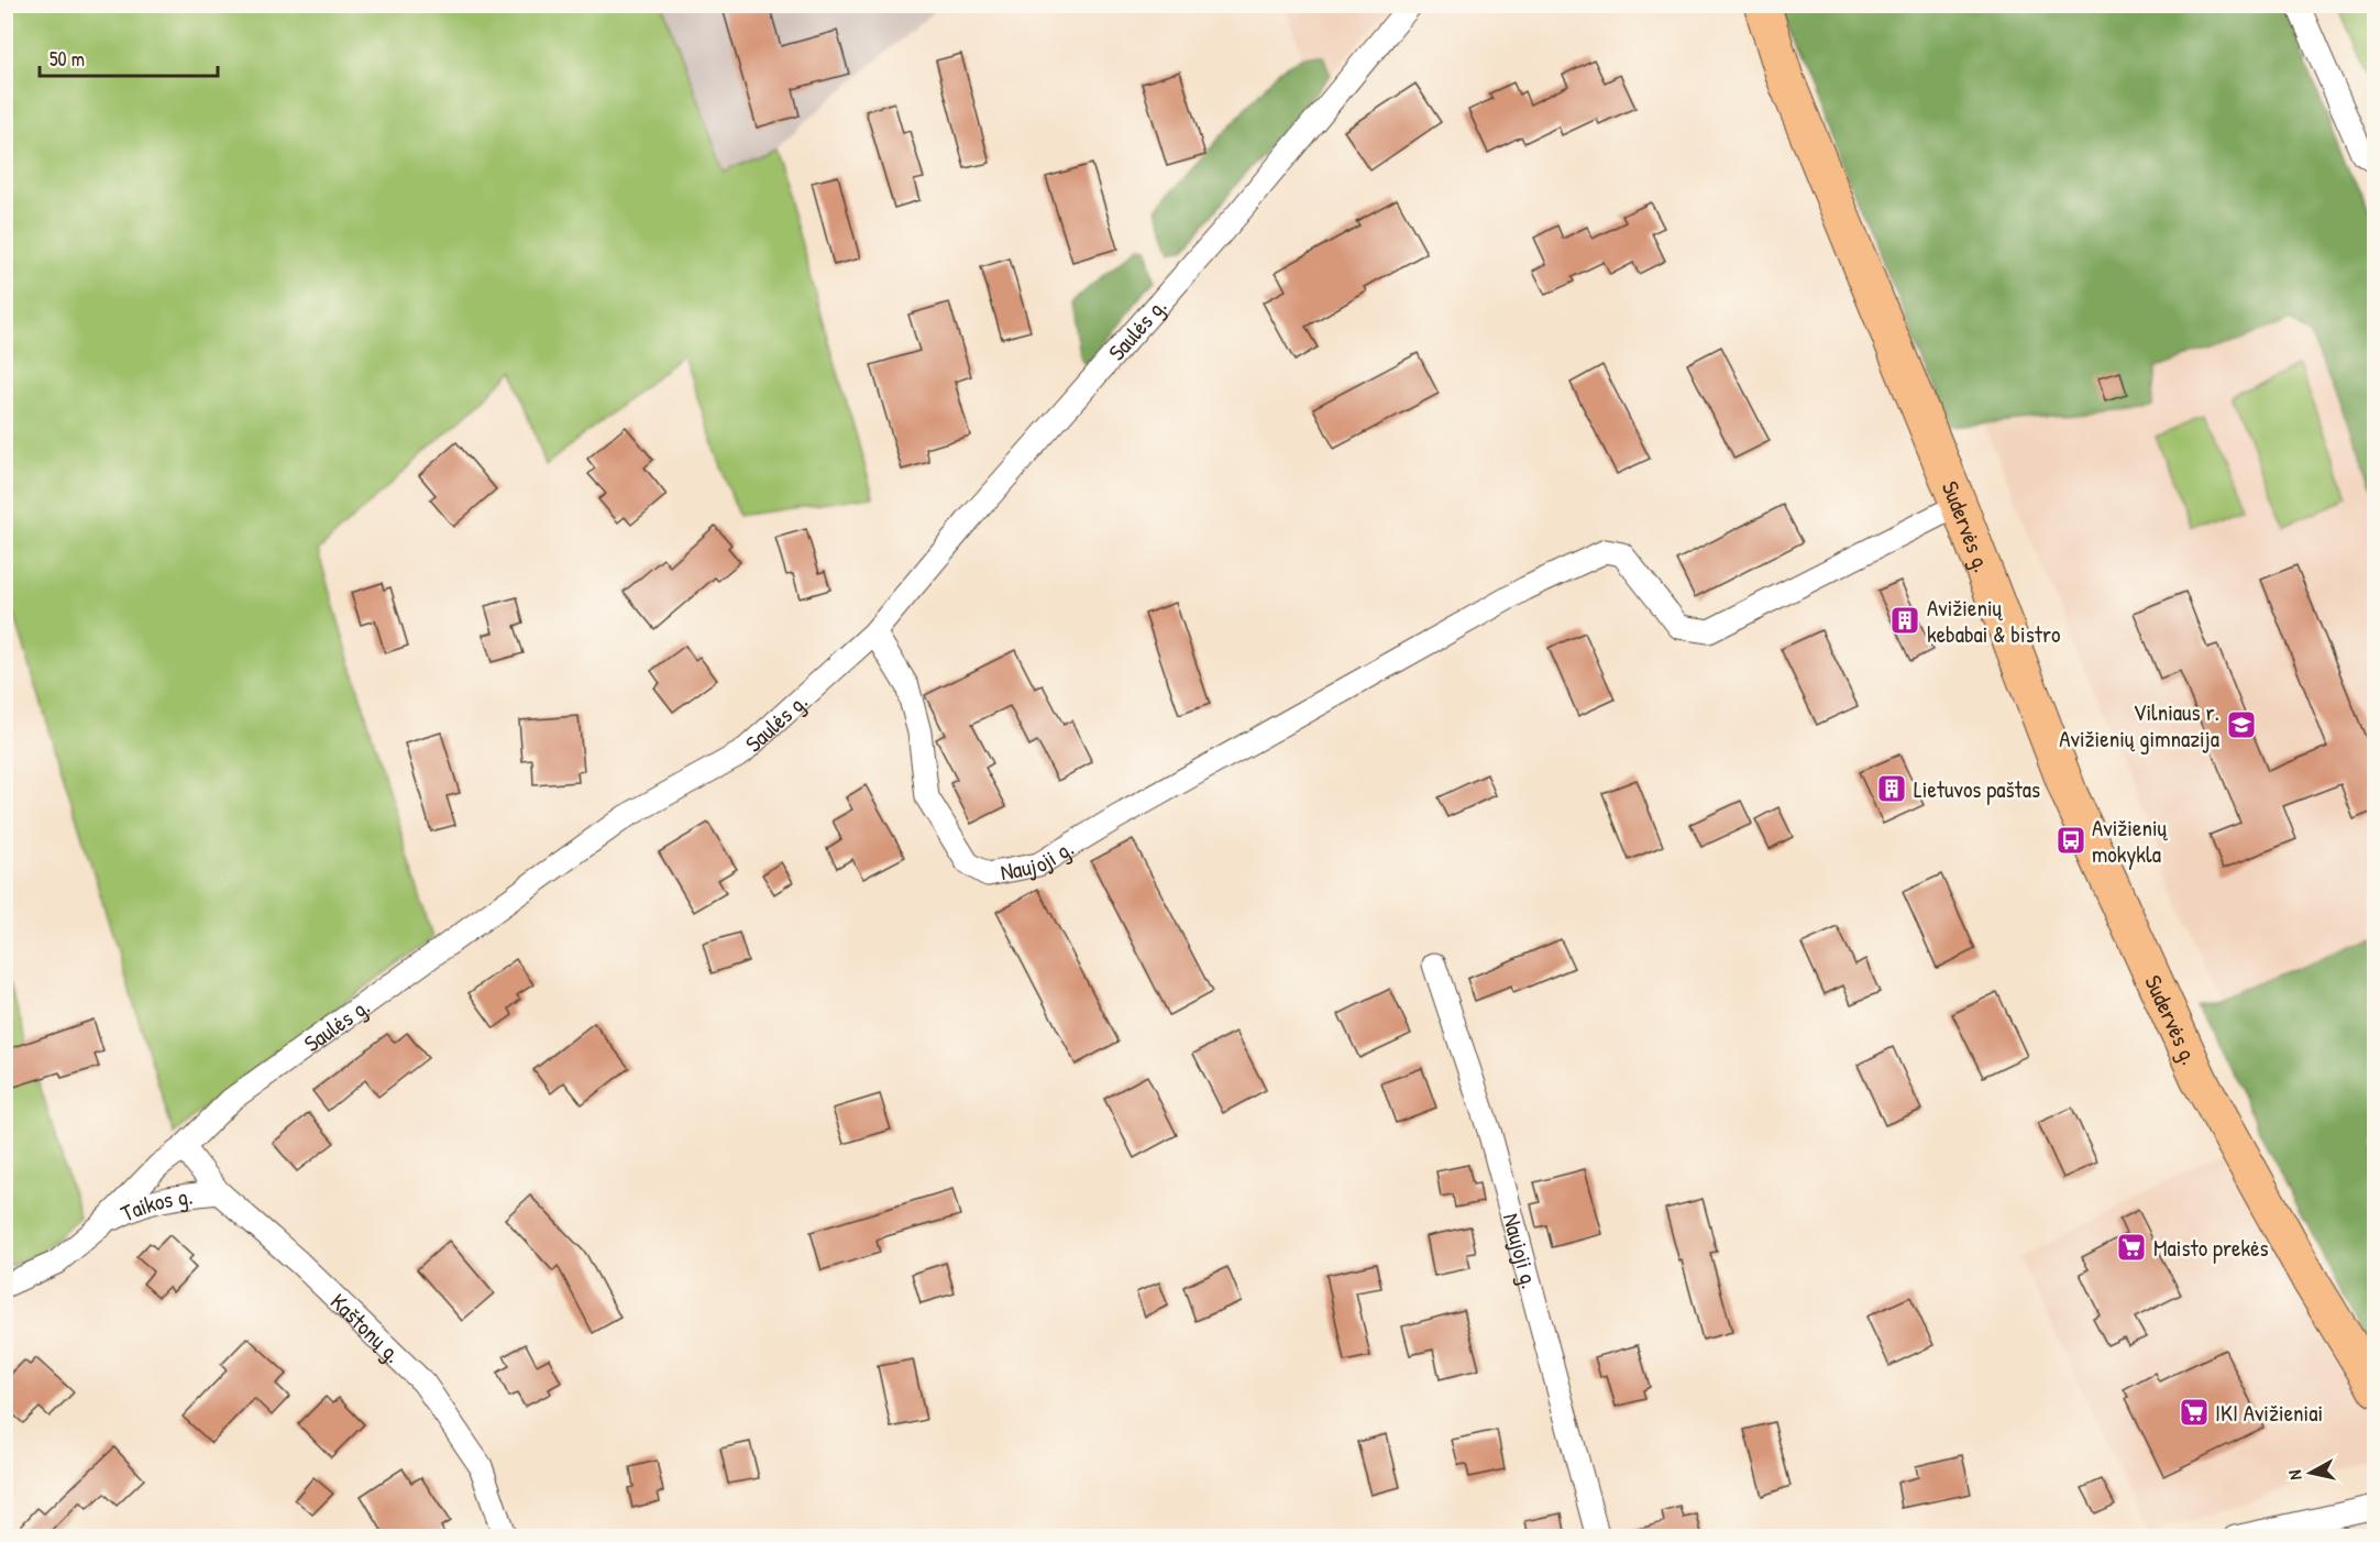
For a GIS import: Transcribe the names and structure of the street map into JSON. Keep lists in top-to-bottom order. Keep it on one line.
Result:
{"streets":{"main road":["Sudervės g."],"street":["Saulės g.","Naujoji g.","Taikos g.","Kaštonų g."]},"crossings":[["Saulės g.","Naujoji g."],["Saulės g.","Taikos g."],["Saulės g.","Kaštonų g."],["Sudervės g.","Naujoji g."],["Taikos g.","Kaštonų g."]],"places":{"building":["Avižienių kebabai & bistro","Lietuvos paštas"],"school or university":["Vilniaus r. Avižienių gimnazija"],"bus stop":["Avižienių mokykla"],"supermarket":["Maisto prekės","IKI Avižieniai"]},"scale_bar":"50 m","north":"left"}
